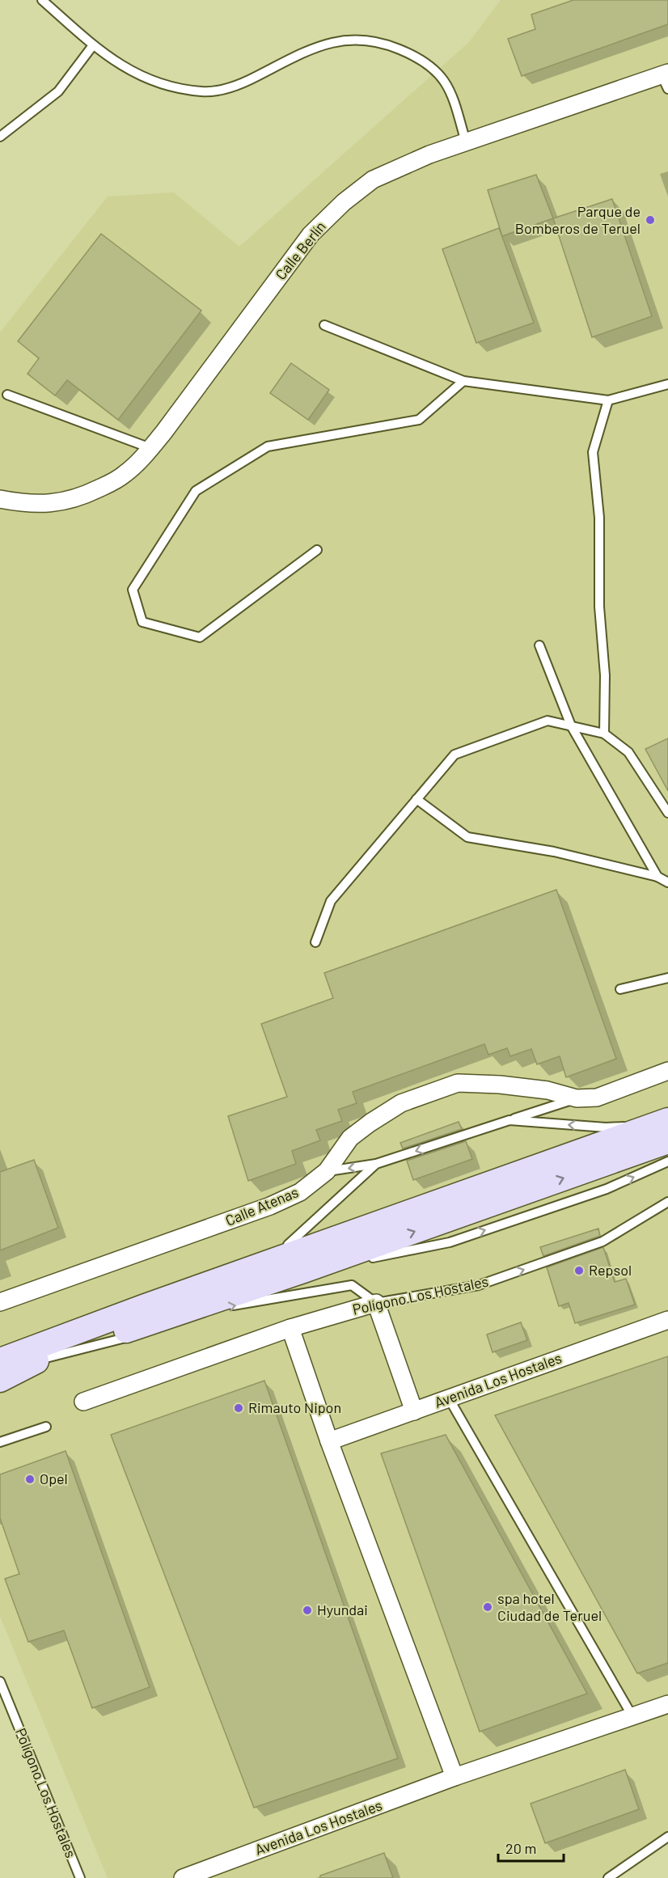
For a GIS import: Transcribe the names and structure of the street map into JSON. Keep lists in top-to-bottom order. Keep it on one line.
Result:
{"streets":{"street":["Calle Berlín","Calle Atenas","Polígono Los Hostales","Avenida Los Hostales"]},"places":["Parque de Bomberos de Teruel","Repsol","Rimauto Nipon","Opel","spa hotel Ciudad de Teruel","Hyundai"],"scale_bar":"20 m"}
